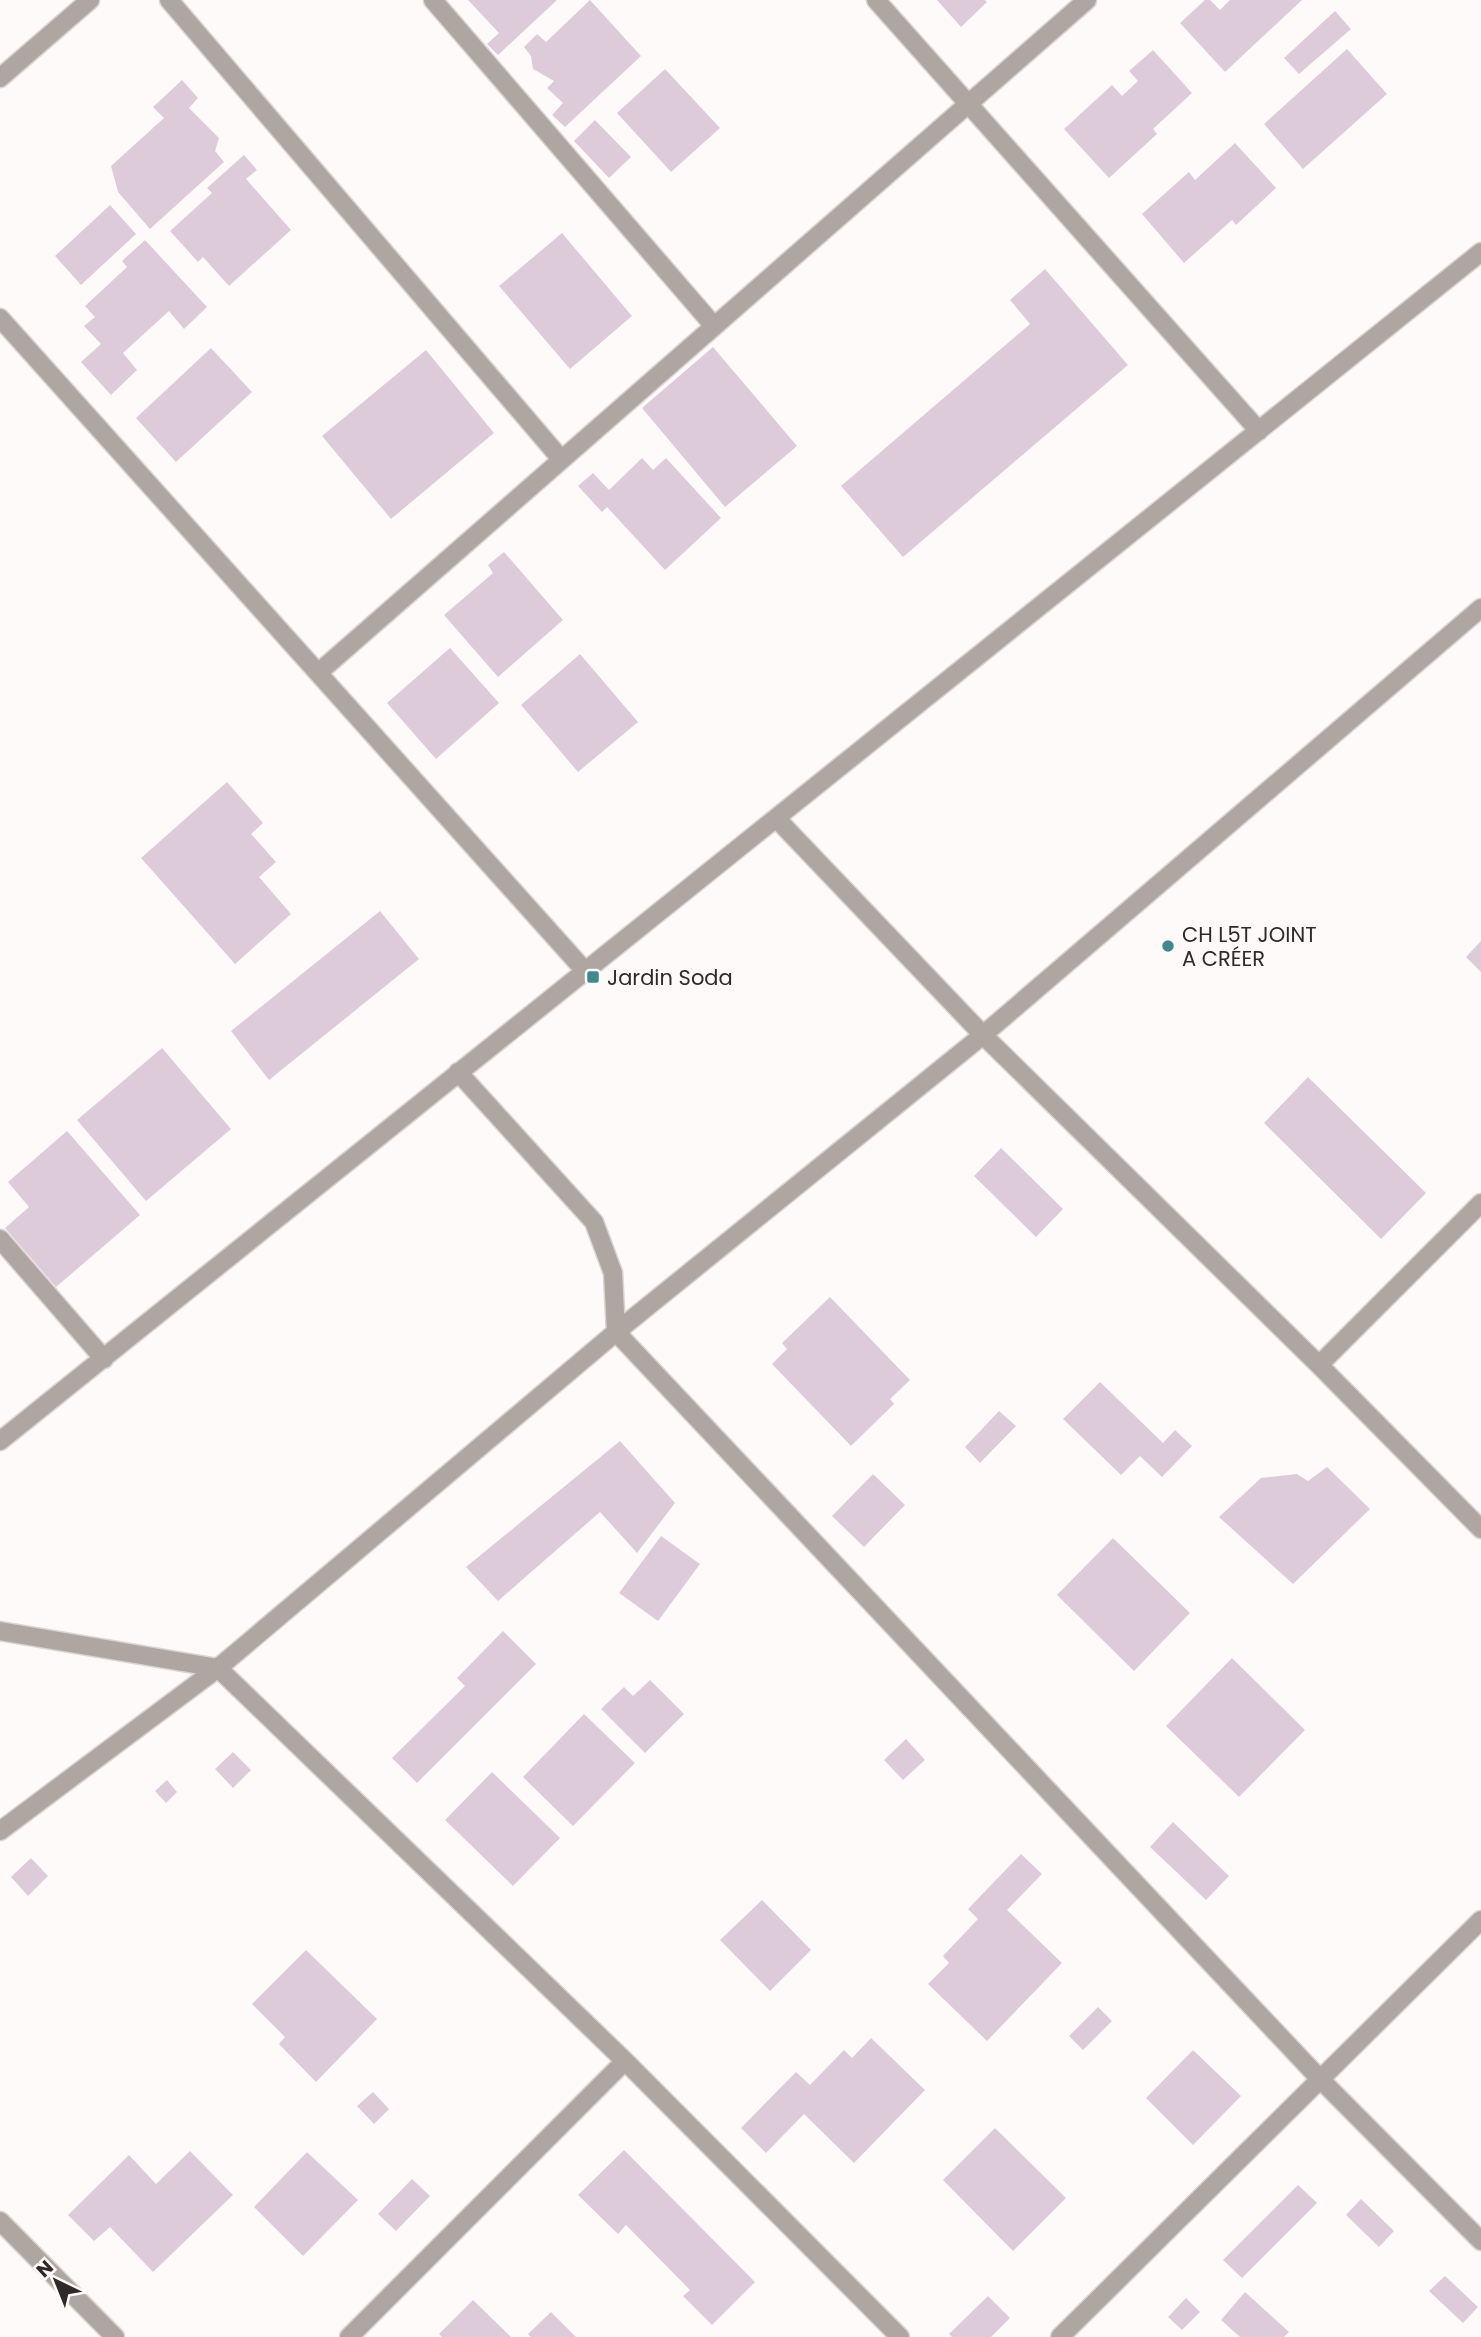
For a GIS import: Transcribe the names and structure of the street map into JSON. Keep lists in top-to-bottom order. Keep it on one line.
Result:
{"places":{"other":["CH L5T JOINT A CRÉER"],"transit":["Jardin Soda"]},"north":"top left"}
